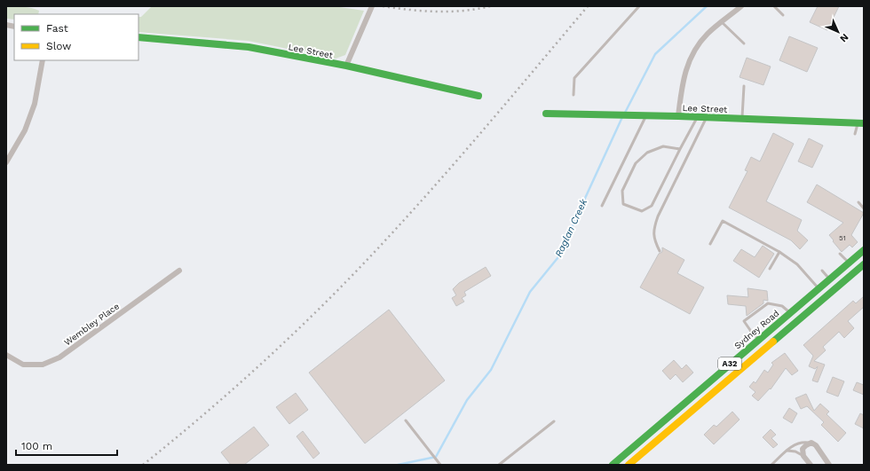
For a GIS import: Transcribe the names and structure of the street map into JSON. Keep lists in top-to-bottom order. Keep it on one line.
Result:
{"streets":{"main road":["Lee Street","Sydney Road","A32"],"street":["Wembley Place"]},"water":["Raglan Creek"],"house_numbers":["51"],"legend":["Fast","Slow"],"scale_bar":"100 m","north":"bottom right"}
